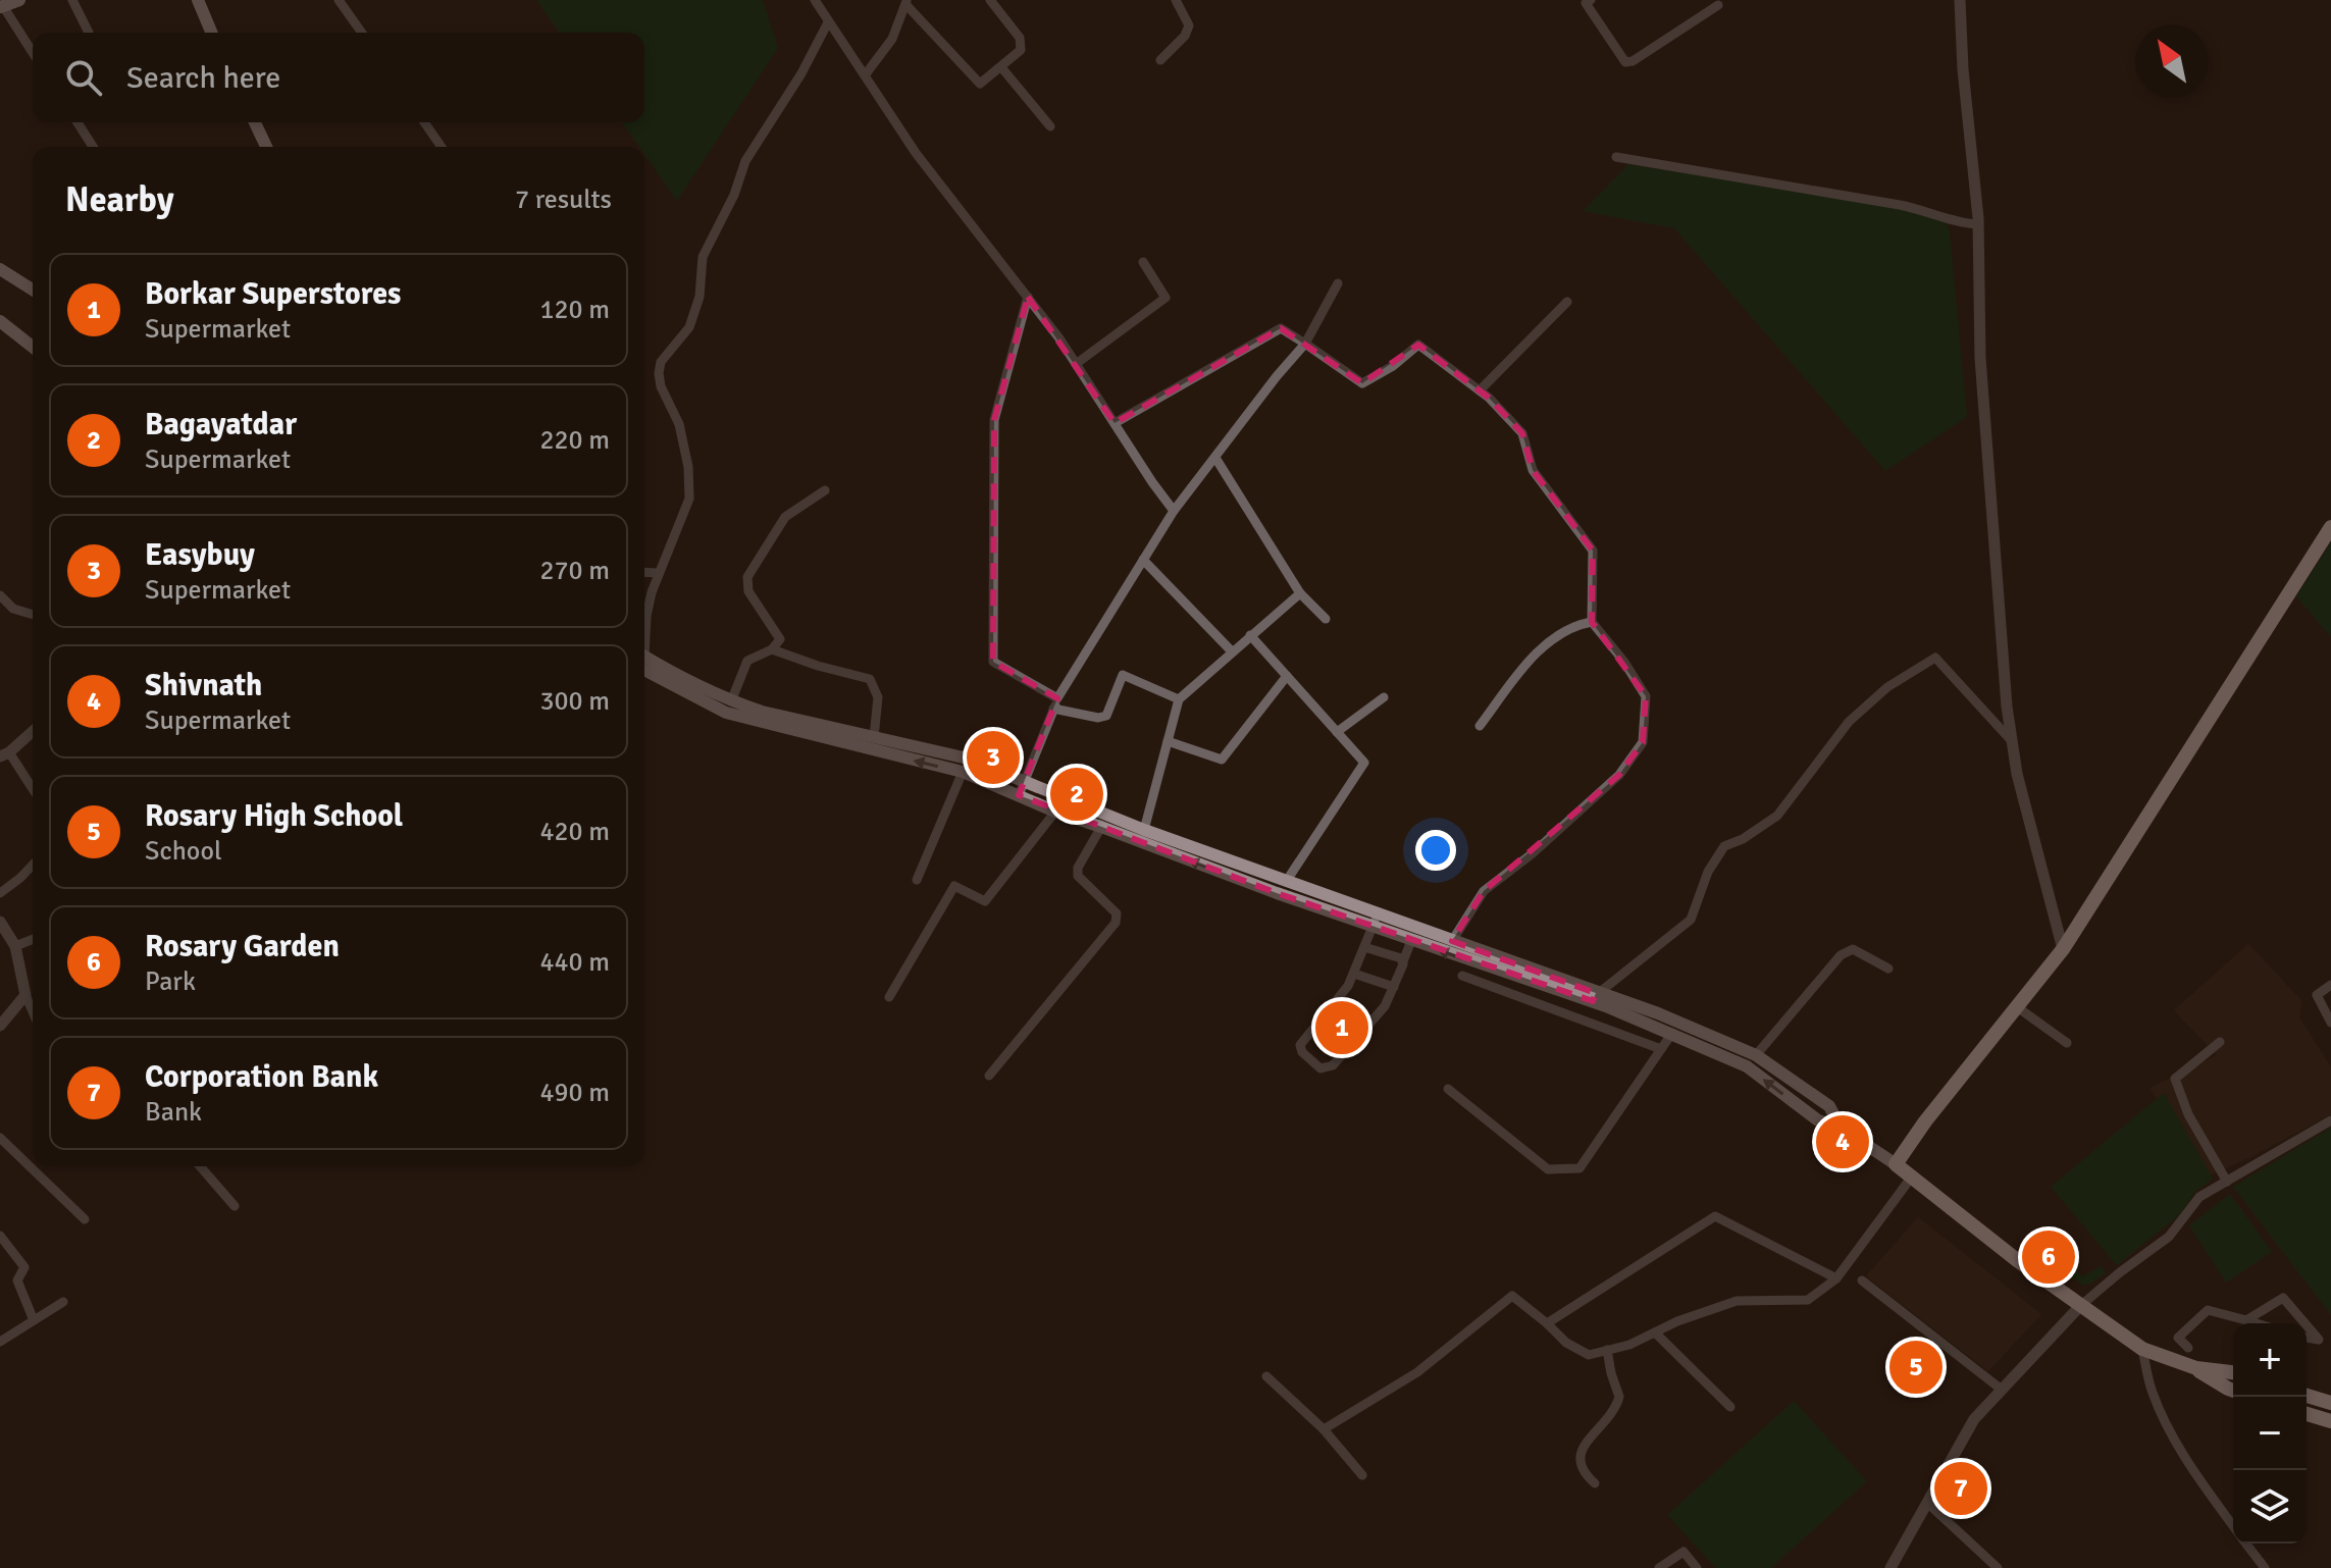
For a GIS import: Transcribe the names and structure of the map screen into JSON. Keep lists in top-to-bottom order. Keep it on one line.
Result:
{"north":"top left","page":{"search":"Search here","heading":["Nearby","7 results"],"list":[{"mark":"1","name":"Borkar Superstores","note":"Supermarket","value":"120 m"},{"mark":"2","name":"Bagayatdar","note":"Supermarket","value":"220 m"},{"mark":"3","name":"Easybuy","note":"Supermarket","value":"270 m"},{"mark":"4","name":"Shivnath","note":"Supermarket","value":"300 m"},{"mark":"5","name":"Rosary High School","note":"School","value":"420 m"},{"mark":"6","name":"Rosary Garden","note":"Park","value":"440 m"},{"mark":"7","name":"Corporation Bank","note":"Bank","value":"490 m"}],"pins":["3","2","1","4","6","5","7"],"map_buttons":["+","−"]}}
